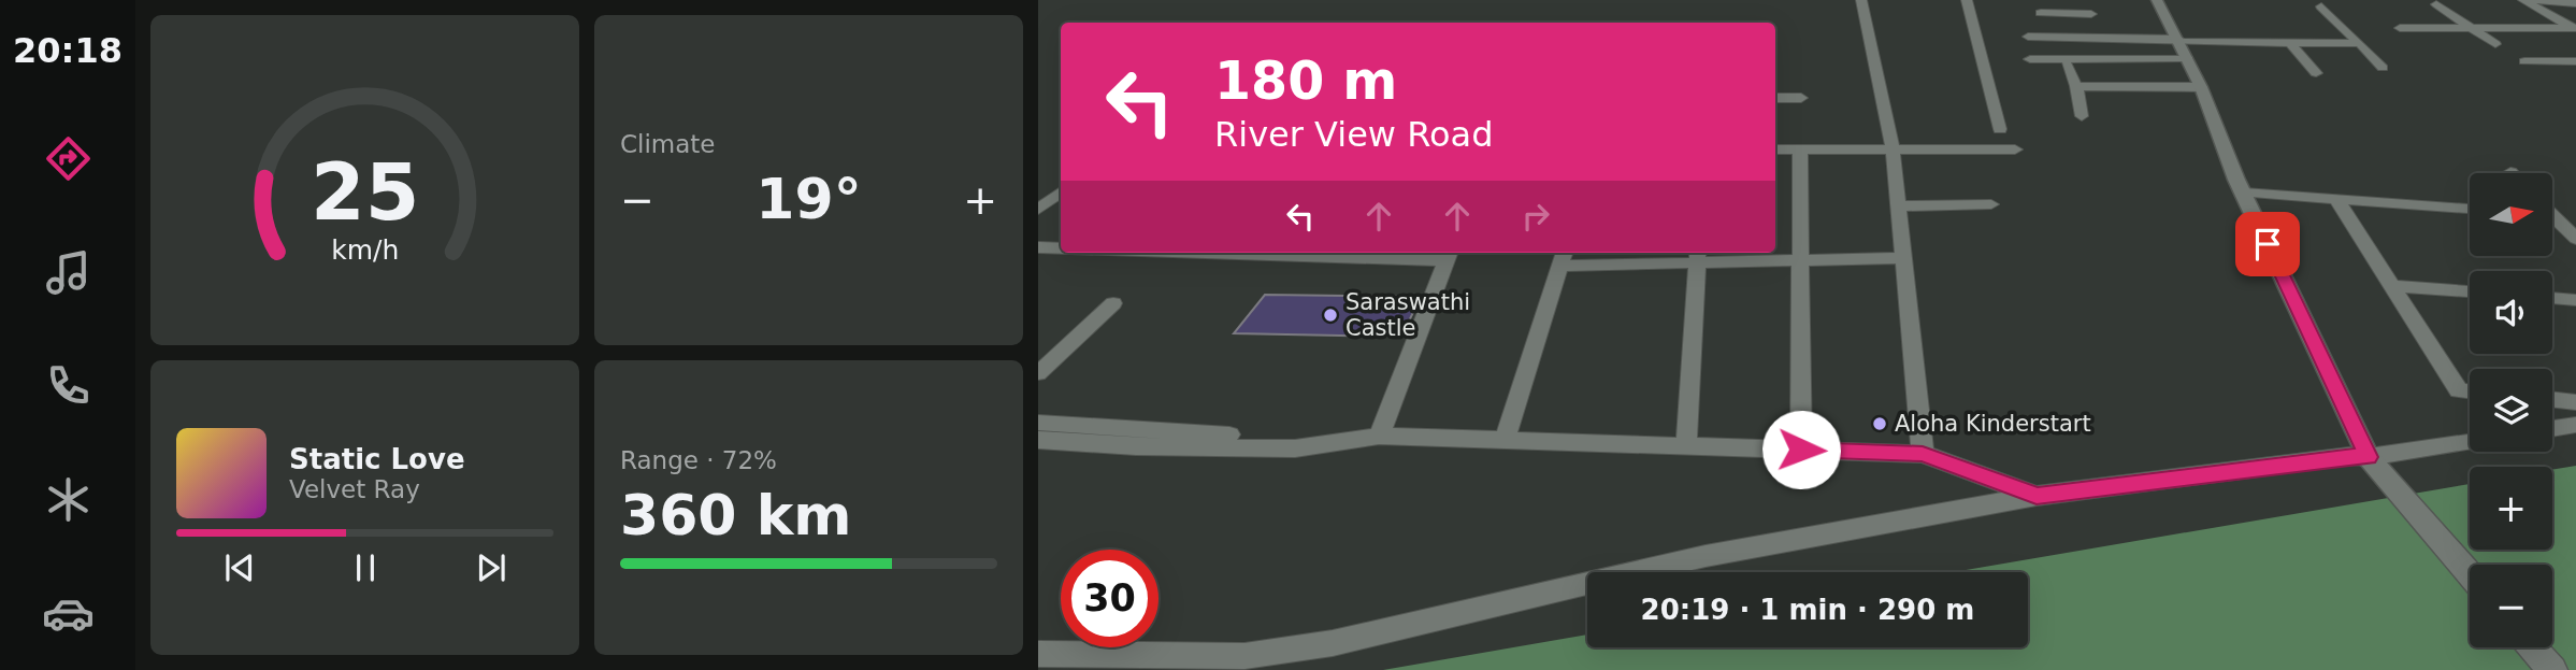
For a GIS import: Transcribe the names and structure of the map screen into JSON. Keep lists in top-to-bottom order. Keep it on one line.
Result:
{"places":["Saraswathi Castle","Aloha Kinderstart"],"north":"right","page":{"tabs":"20:18","tile":["Climate",["Range · 72%","360 km"]],"turn":["180 m","River View Road"],"heat":["−","19°","+"],"map_buttons":["+","−"],"song":["Static Love","Velvet Ray"],"limit":"30","trip":"20:19 · 1 min · 290 m","gauge":["25","km/h"]}}
